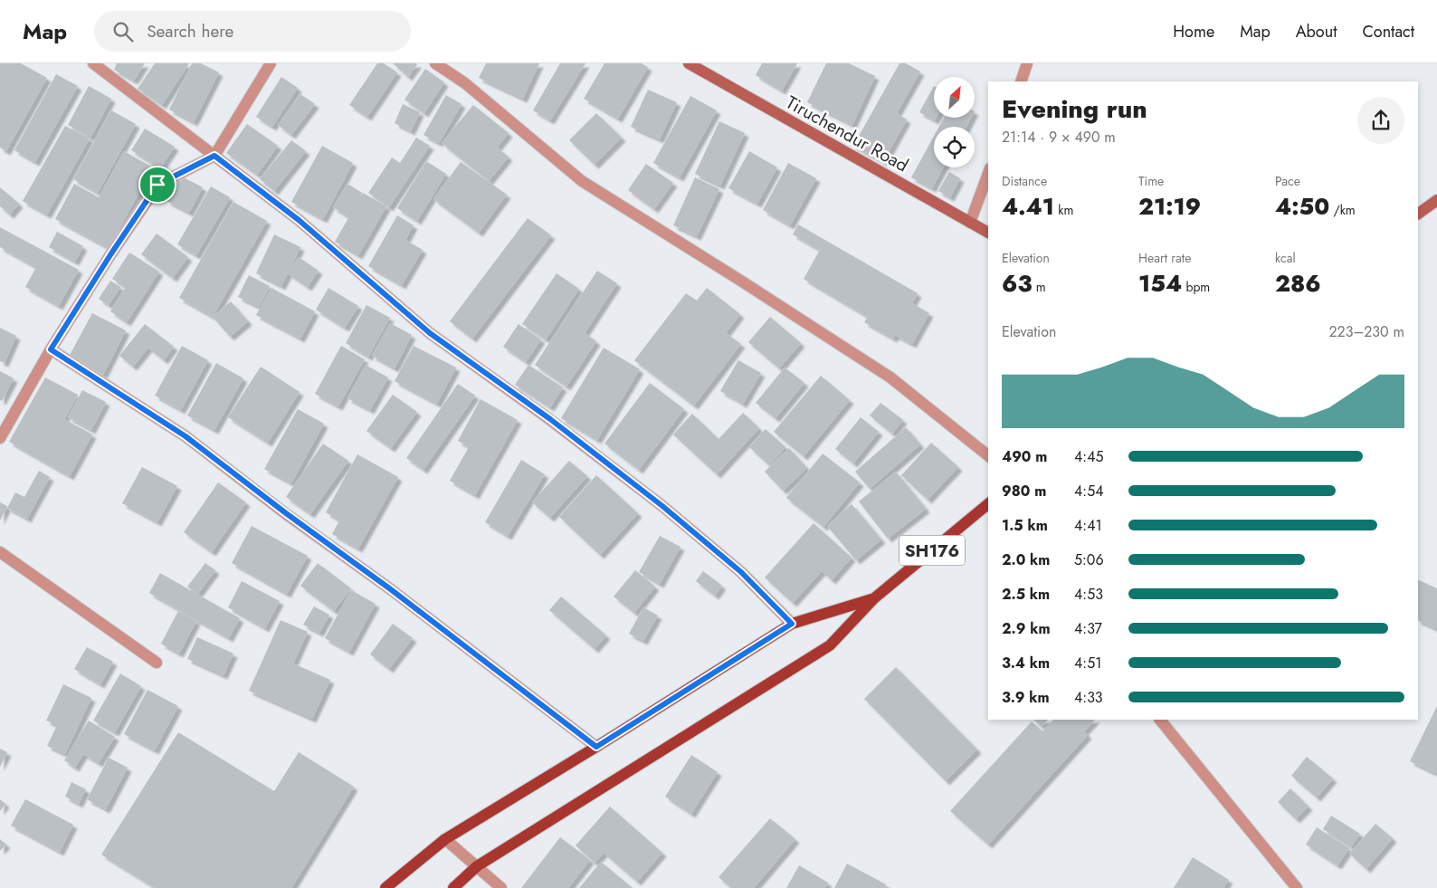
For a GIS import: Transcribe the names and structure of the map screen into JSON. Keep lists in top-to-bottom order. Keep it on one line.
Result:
{"streets":{"main road":["Tiruchendur Road","SH176"]},"north":"top right","page":{"header":"Map","search":"Search here","nav":["Home","Map","About","Contact"],"heading":["Evening run","21:14 · 9 × 490 m"],"stats":[["Distance","4.41 km"],["Time","21:19"],["Pace","4:50 /km"],["Elevation","63 m"],["Heart rate","154 bpm"],["kcal","286"]],"chart":["Elevation","223–230 m"],"list":[{"name":"490 m","note":"4:45"},{"name":"980 m","note":"4:54"},{"name":"1.5 km","note":"4:41"},{"name":"2.0 km","note":"5:06"},{"name":"2.5 km","note":"4:53"},{"name":"2.9 km","note":"4:37"},{"name":"3.4 km","note":"4:51"},{"name":"3.9 km","note":"4:33"}]}}
